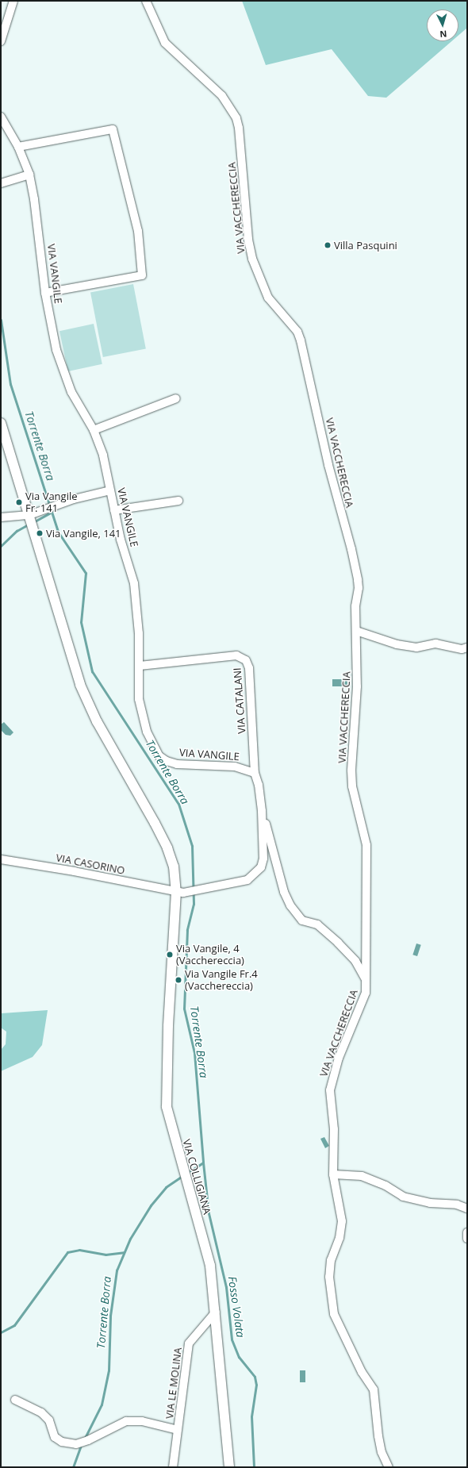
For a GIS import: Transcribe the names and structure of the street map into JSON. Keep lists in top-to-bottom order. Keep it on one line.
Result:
{"streets":{"street":["VIA VACCHERECCIA","VIA VANGILE","VIA CATALANI","VIA CASORINO","VIA COLLIGIANA","VIA LE MOLINA"]},"crossings":[["VIA VANGILE","VIA CATALANI"],["VIA CASORINO","VIA COLLIGIANA"],["VIA COLLIGIANA","VIA LE MOLINA"]],"water":["Torrente Borra","Fosso Volata"],"places":["Villa Pasquini","Via Vangile Fr. 141","Via Vangile, 141","Via Vangile, 4 (Vacchereccia)","Via Vangile Fr.4 (Vacchereccia)"],"north":"bottom"}
